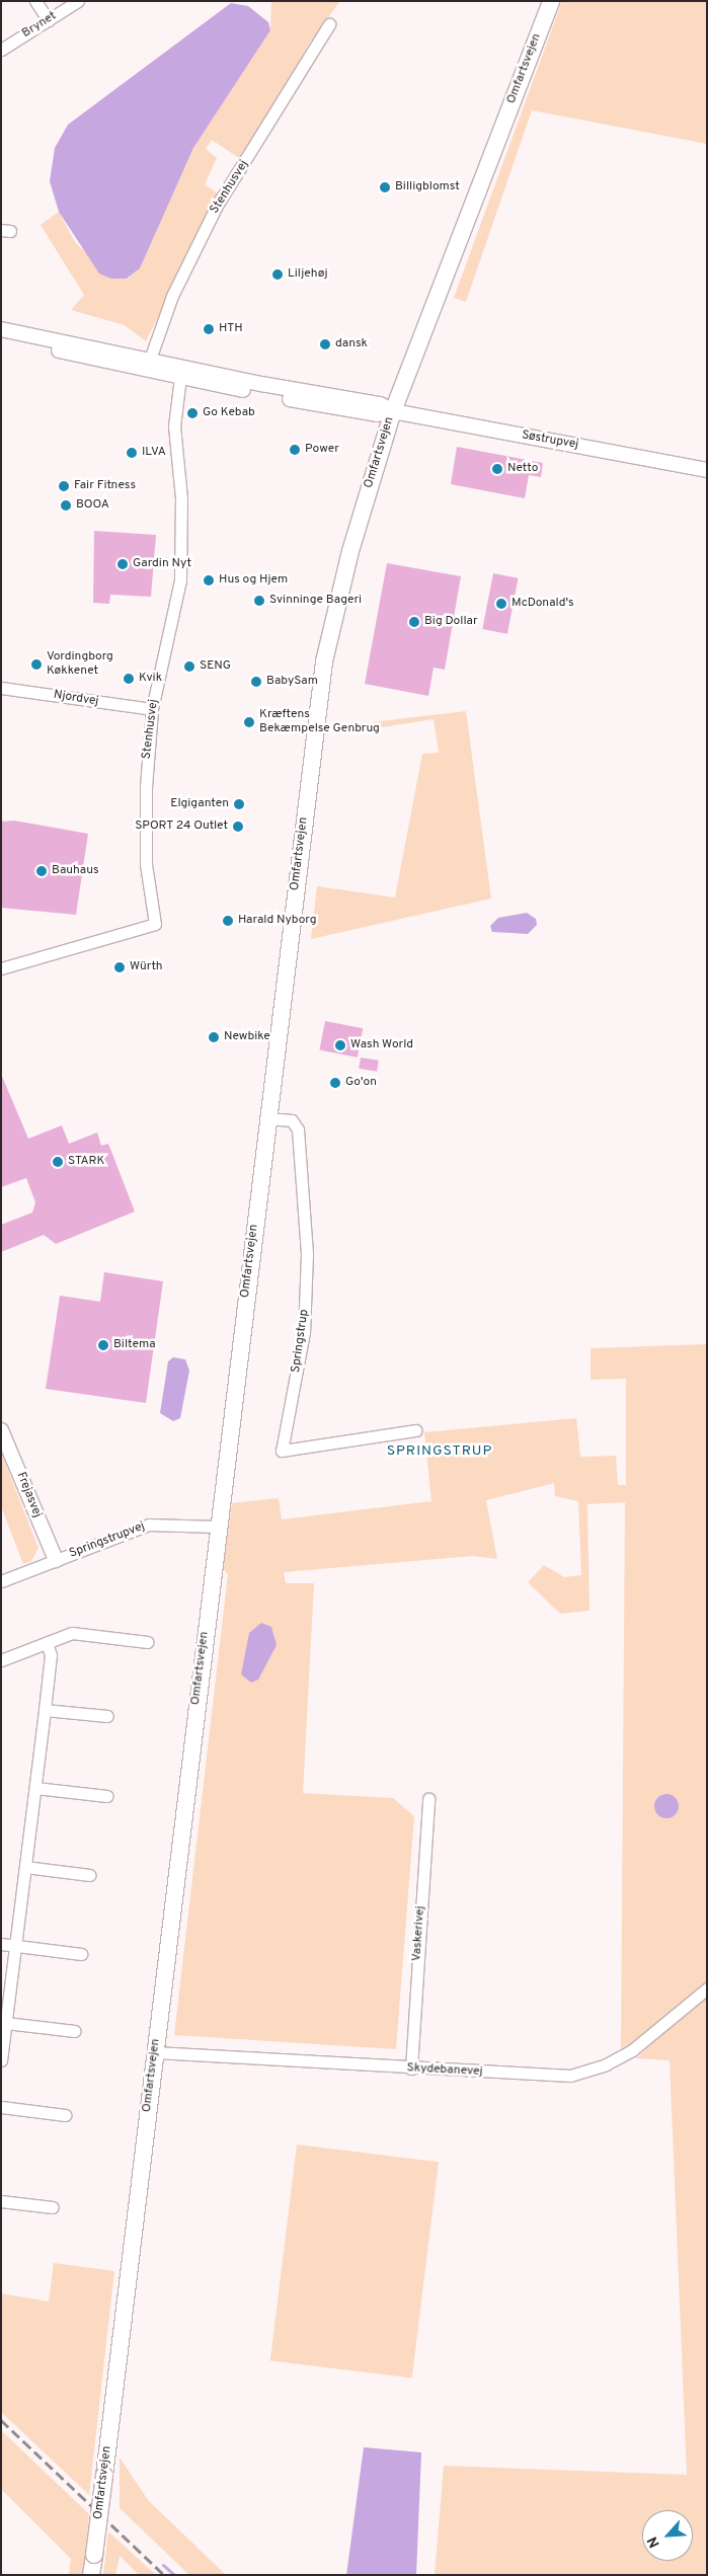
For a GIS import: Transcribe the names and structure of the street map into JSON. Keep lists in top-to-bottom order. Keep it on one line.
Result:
{"streets":{"main road":["Omfartsvejen"],"street":["Brynet","Stenhusvej","Søstrupvej","Njordvej","Springstrup","Frejasvej","Springstrupvej","Vaskerivej","Skydebanevej"]},"crossings":[["Omfartsvejen","Søstrupvej"],["Omfartsvejen","Springstrup"],["Omfartsvejen","Springstrupvej"],["Omfartsvejen","Skydebanevej"],["Stenhusvej","Njordvej"],["Frejasvej","Springstrupvej"],["Vaskerivej","Skydebanevej"]],"districts":["SPRINGSTRUP"],"places":["Billigblomst","Liljehøj","HTH","dansk","Go Kebab","Power","ILVA","Netto","Fair Fitness","BOOA","Gardin Nyt","Hus og Hjem","Svinninge Bageri","McDonald's","Big Dollar","Vordingborg Køkkenet","SENG","Kvik","BabySam","Kræftens Bekæmpelse Genbrug","Elgiganten","SPORT 24 Outlet","Bauhaus","Harald Nyborg","Würth","Newbike","Wash World","Go'on","STARK","Biltema"],"north":"bottom left"}
